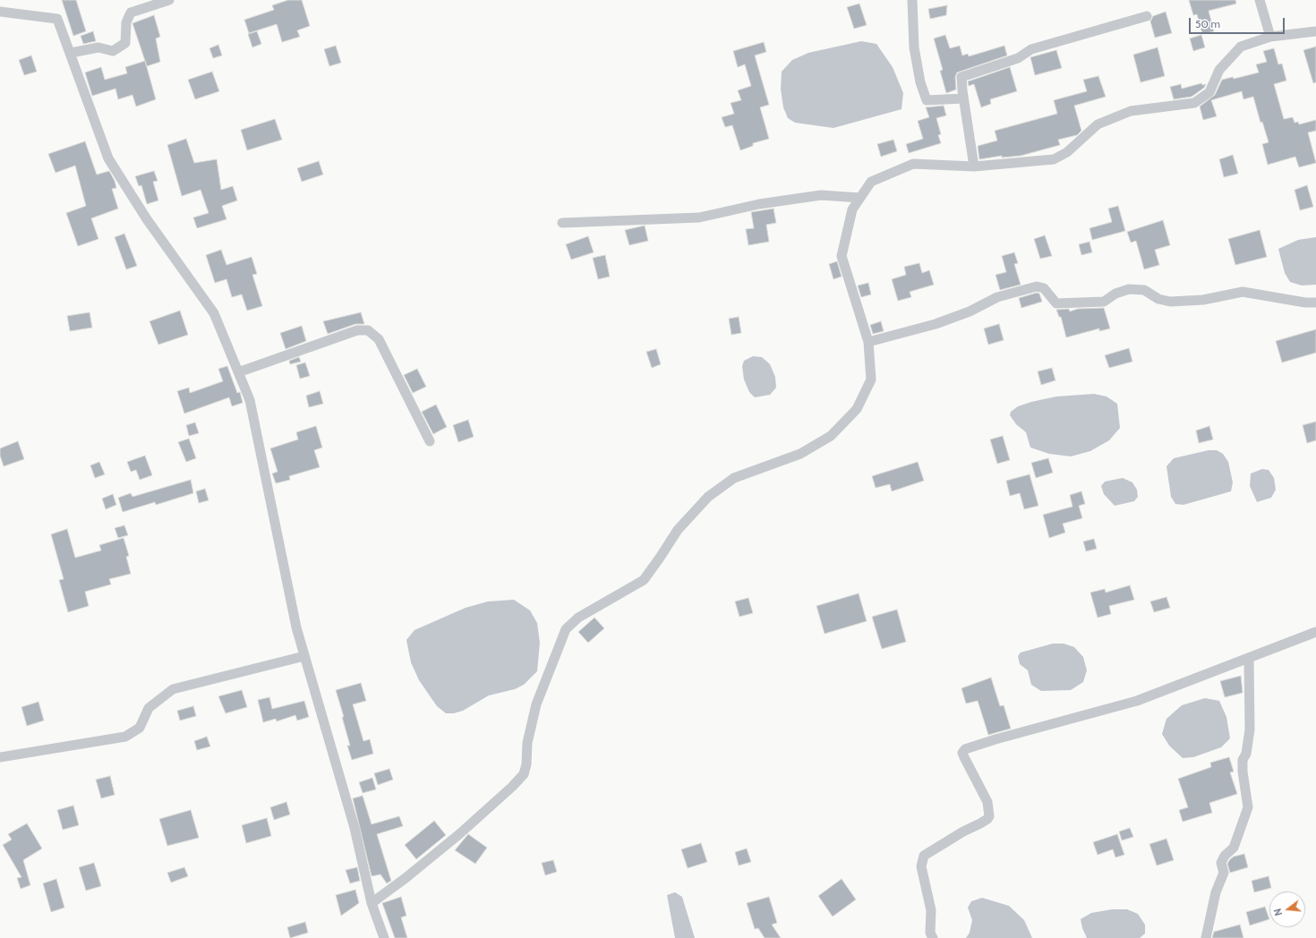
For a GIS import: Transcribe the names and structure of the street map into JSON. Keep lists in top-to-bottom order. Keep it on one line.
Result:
{"scale_bar":"50 m","north":"left"}
